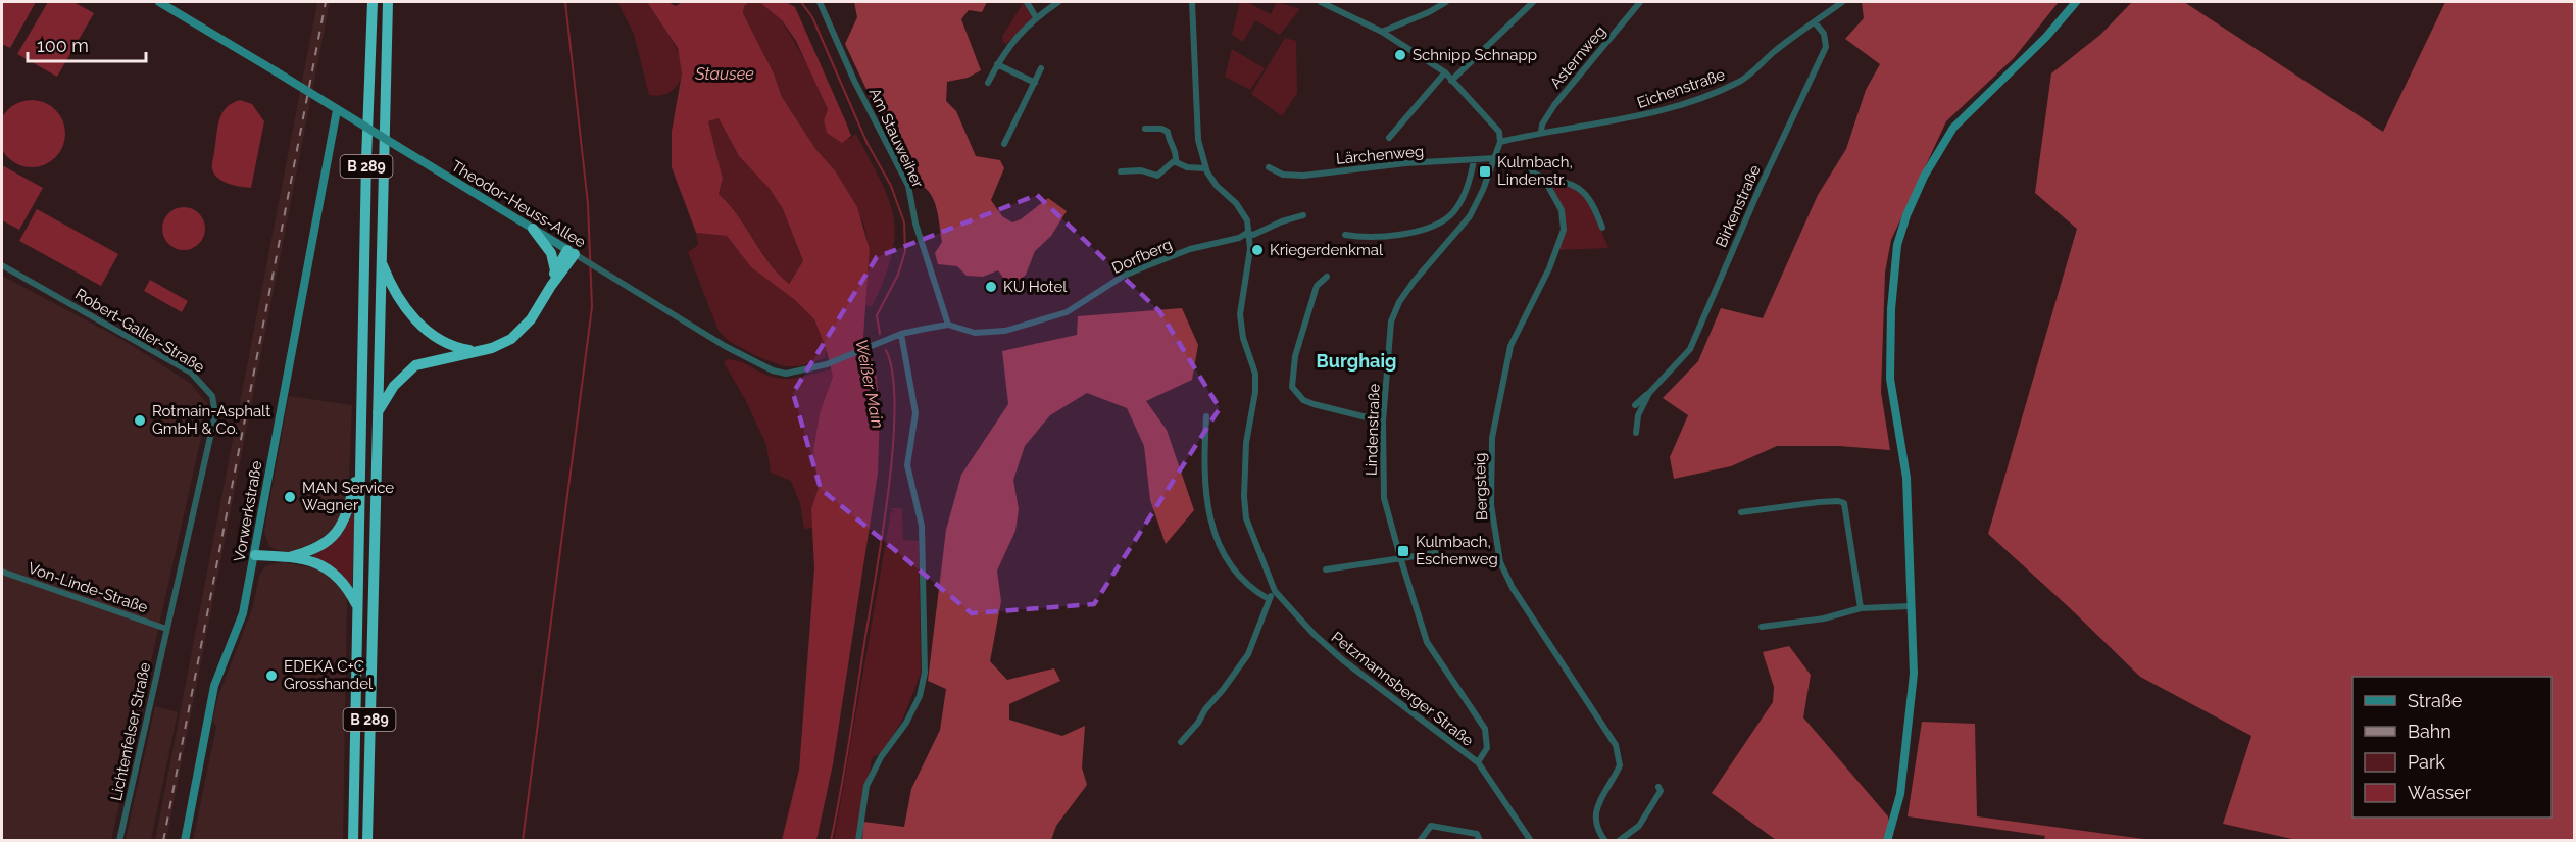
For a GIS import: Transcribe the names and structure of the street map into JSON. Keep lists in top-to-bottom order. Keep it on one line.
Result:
{"streets":{"highway":["B 289"],"street":["Asternweg","Eichenstraße","Am Stauweiher","Lärchenweg","Theodor-Heuss-Allee","Birkenstraße","Dorfberg","Robert-Galler-Straße","Lindenstraße","Bergsteig","Vorwerkstraße","Von-Linde-Straße","Petzmannsberger Straße","Lichtenfelser Straße"]},"crossings":[["Asternweg","Eichenstraße"],["Eichenstraße","Birkenstraße"],["Eichenstraße","Lindenstraße"],["Am Stauweiher","Dorfberg"],["Lärchenweg","Lindenstraße"],["Theodor-Heuss-Allee","Dorfberg"],["Theodor-Heuss-Allee","Vorwerkstraße"],["Dorfberg","Petzmannsberger Straße"],["Robert-Galler-Straße","Von-Linde-Straße"],["Robert-Galler-Straße","Lichtenfelser Straße"],["Lindenstraße","Petzmannsberger Straße"],["Von-Linde-Straße","Lichtenfelser Straße"]],"districts":["Burghaig"],"water":["Stausee","Weißer Main"],"places":{"other":["Schnipp Schnapp","Kriegerdenkmal","KU Hotel","Rotmain-Asphalt GmbH & Co.","MAN Service Wagner","EDEKA C+C Grosshandel"],"transit":["Kulmbach, Lindenstr.","Kulmbach, Eschenweg"]},"legend":["Straße","Bahn","Park","Wasser"],"scale_bar":"100 m"}
